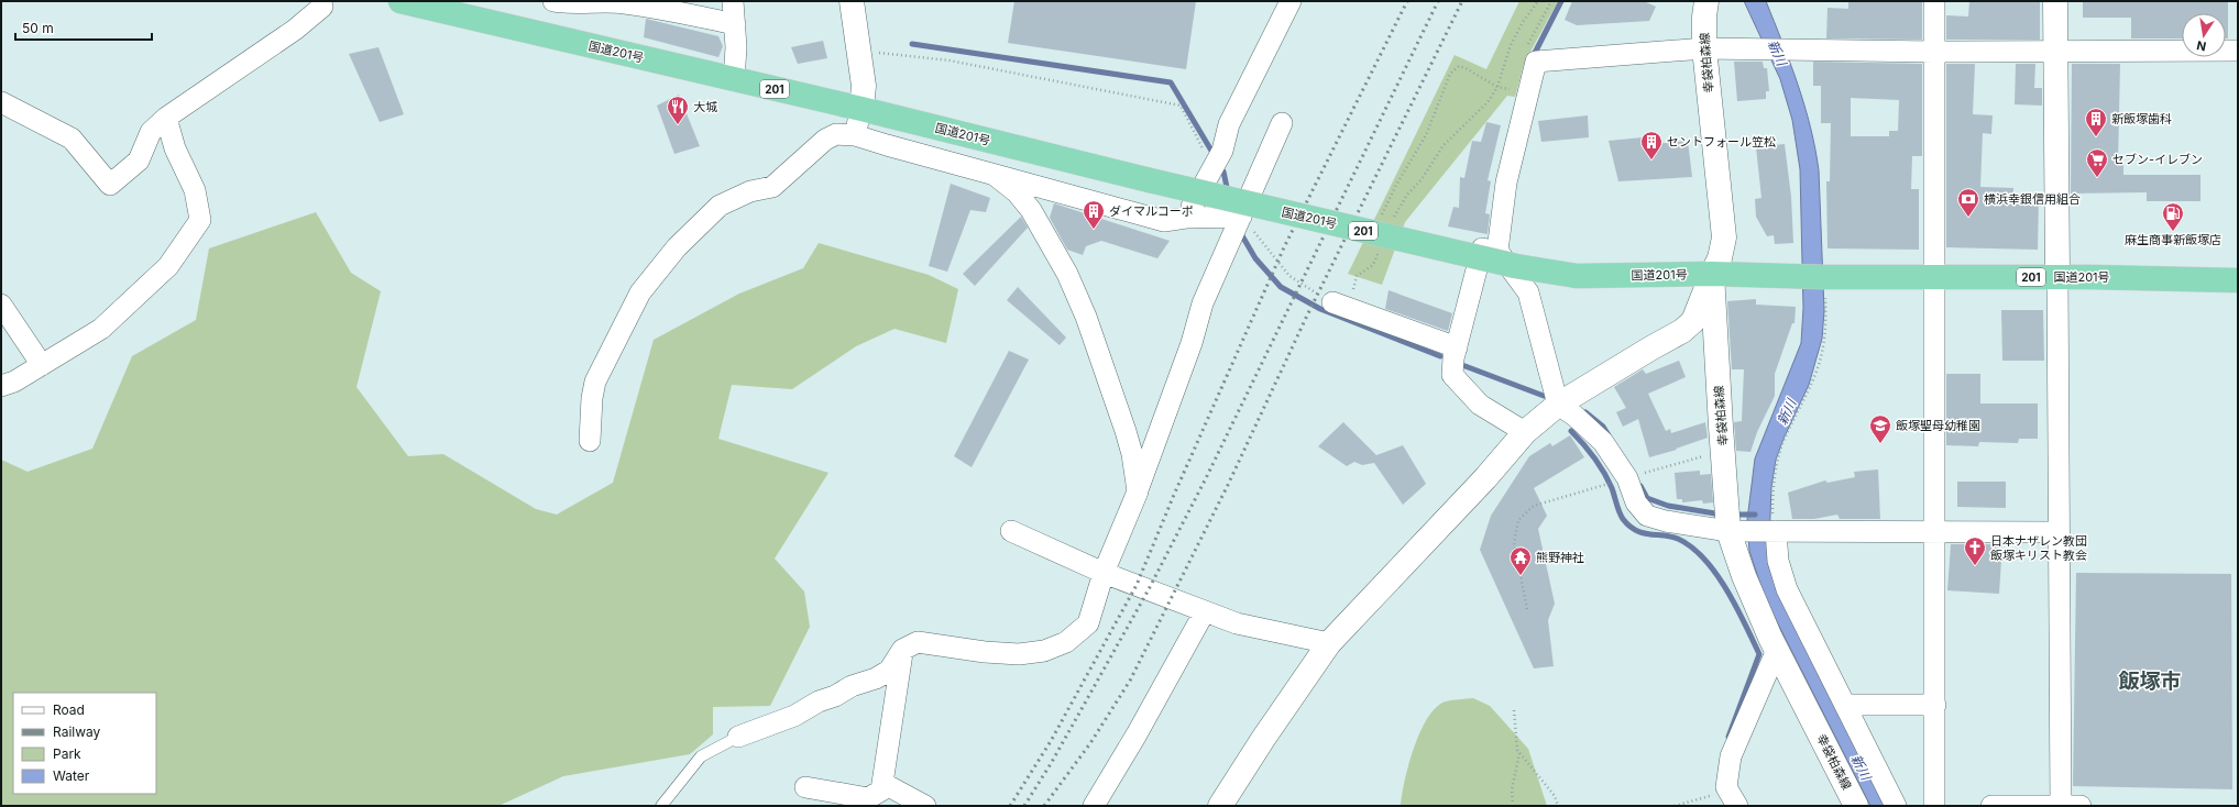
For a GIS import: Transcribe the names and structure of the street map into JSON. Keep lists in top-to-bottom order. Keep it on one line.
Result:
{"streets":{"highway":["国道201号","201"],"street":["幸袋柏森線"]},"crossings":[["国道201号","幸袋柏森線"]],"districts":["飯塚市"],"water":["新川"],"places":{"restaurant":["大城"],"building":["新飯塚歯科","セントフォール笠松","ダイマルコーポ"],"supermarket":["セブン-イレブン"],"bank":["横浜幸銀信用組合"],"fuel station":["麻生商事新飯塚店"],"school or university":["飯塚聖母幼稚園"],"church":["日本ナザレン教団 飯塚キリスト教会"],"temple":["熊野神社"]},"legend":["Road","Railway","Park","Water"],"scale_bar":"50 m","north":"bottom"}
